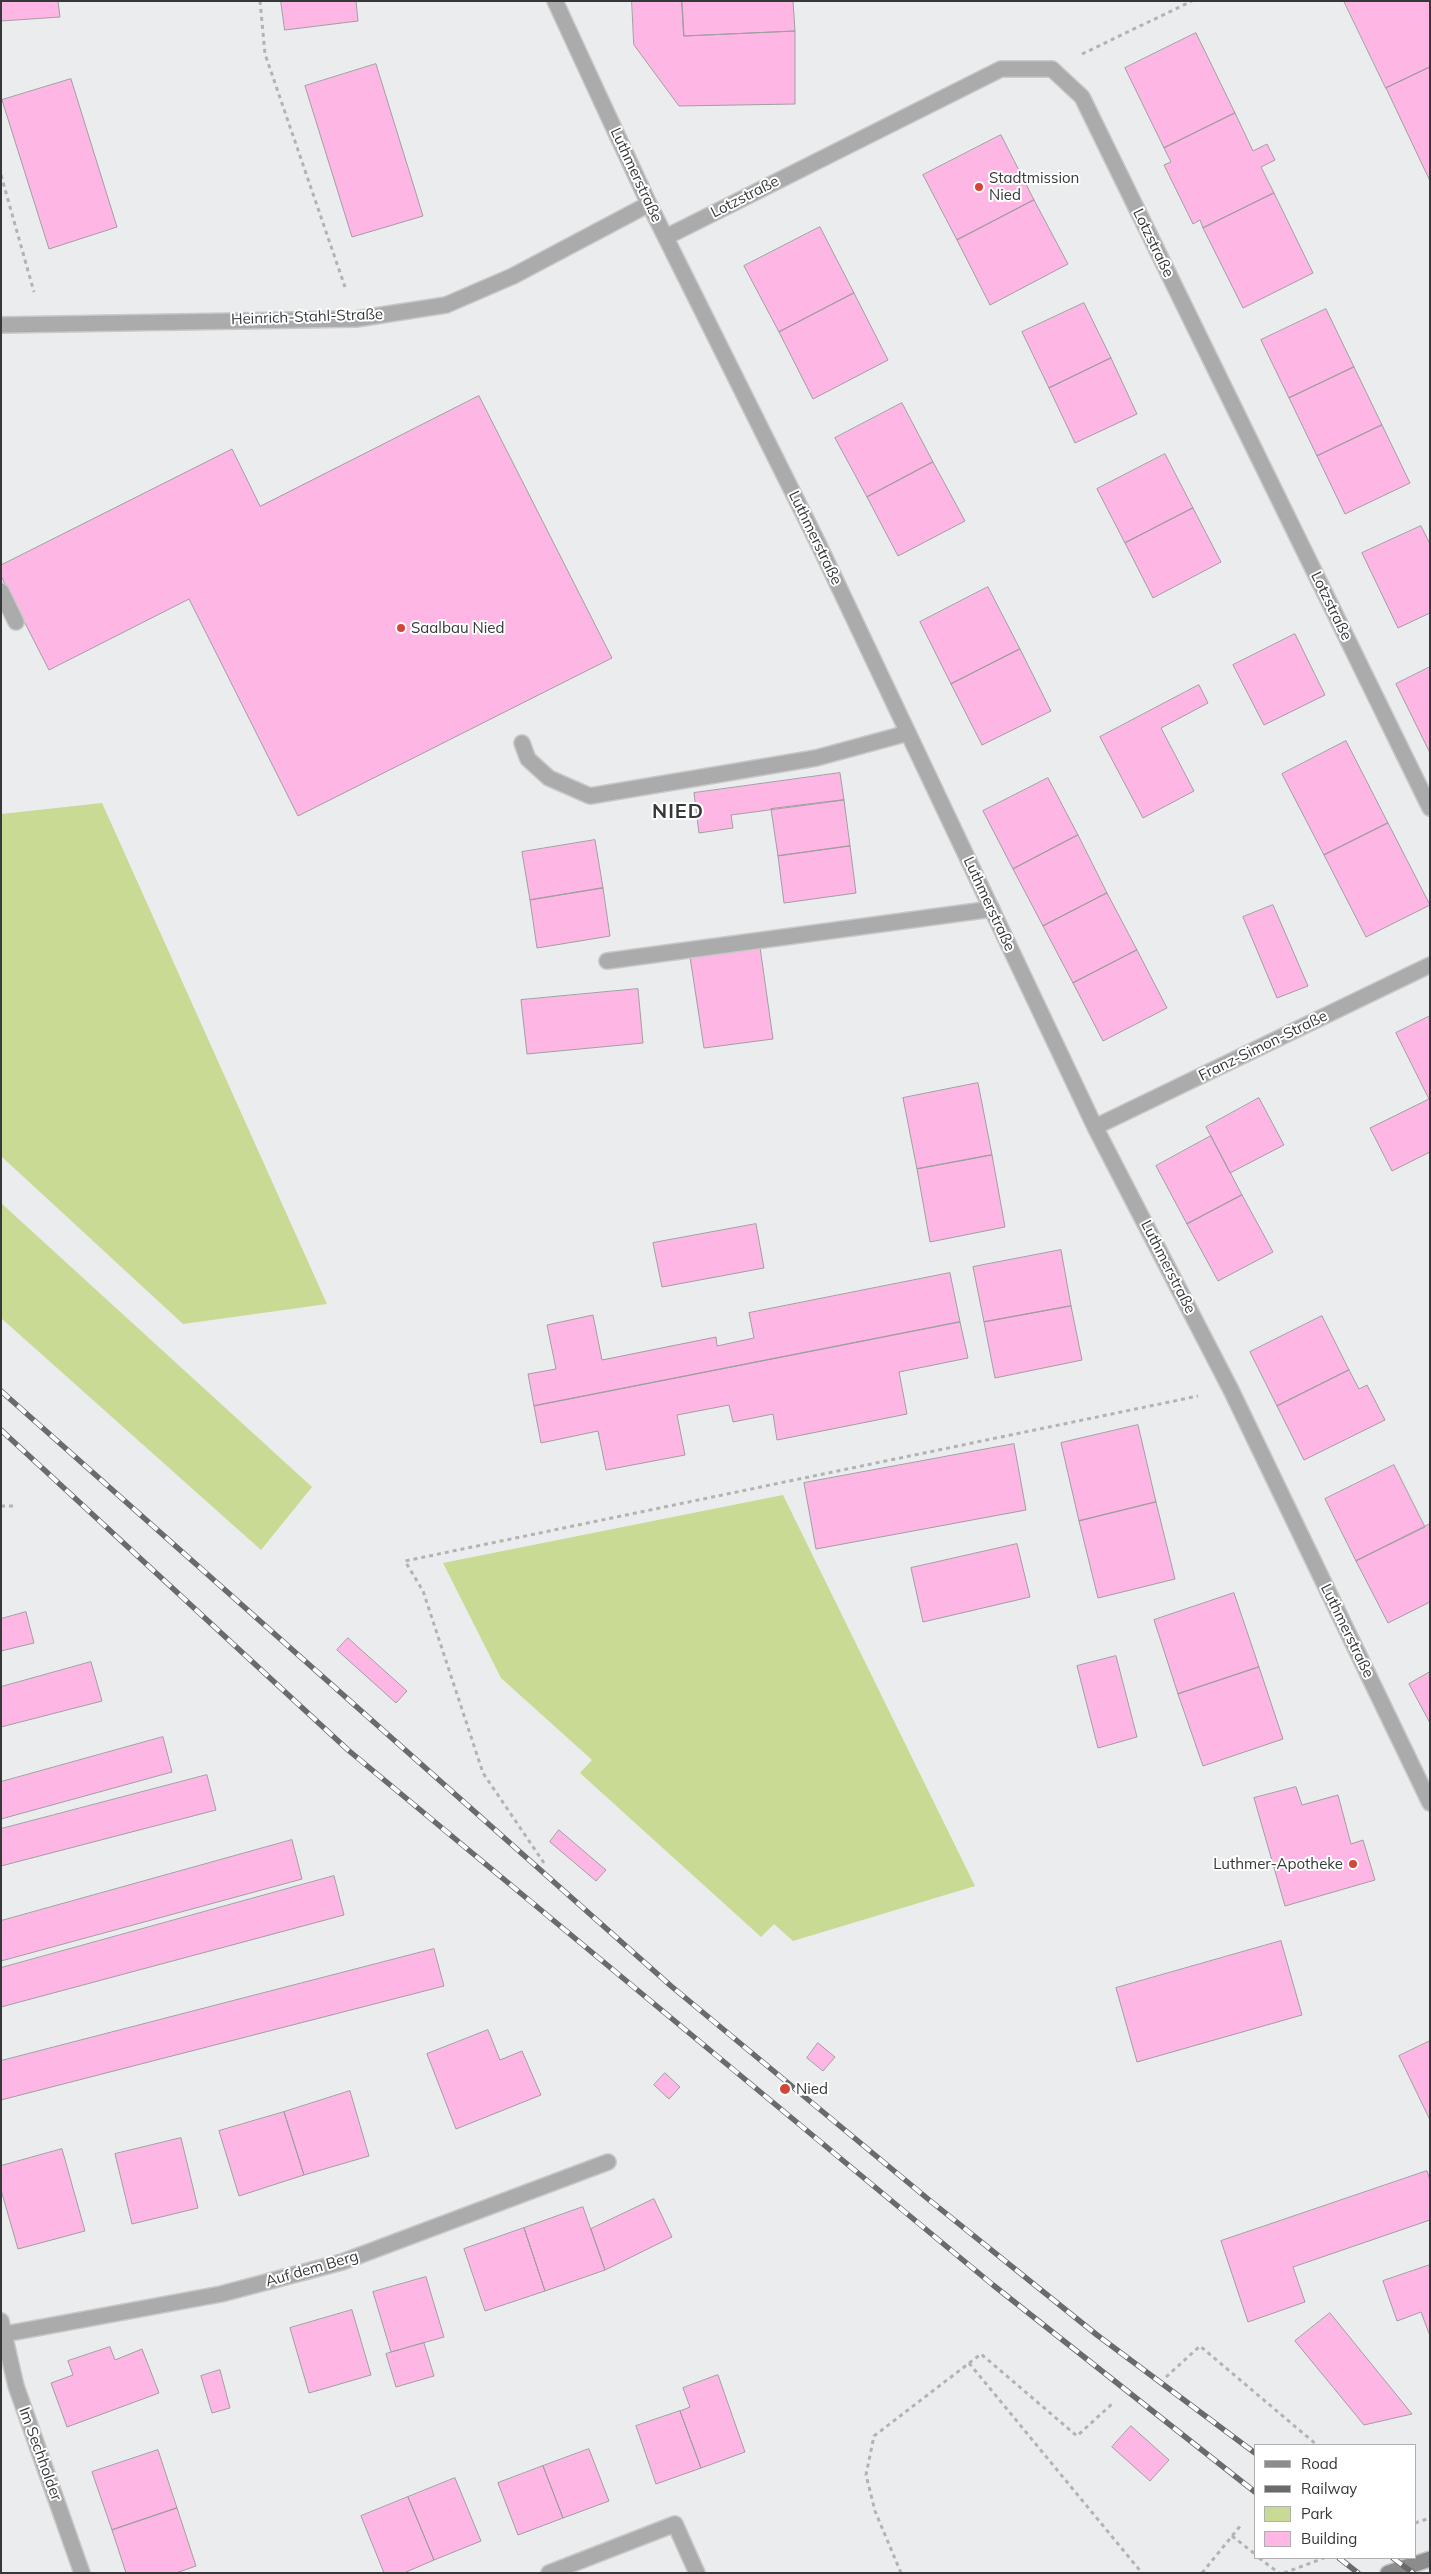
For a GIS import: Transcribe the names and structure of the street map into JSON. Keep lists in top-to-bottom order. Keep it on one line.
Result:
{"streets":{"street":["Luthmerstraße","Lotzstraße","Heinrich-Stahl-Straße","Franz-Simon-Straße","Auf dem Berg","Im Sechholder"]},"crossings":[["Luthmerstraße","Lotzstraße"],["Luthmerstraße","Heinrich-Stahl-Straße"],["Luthmerstraße","Franz-Simon-Straße"],["Auf dem Berg","Im Sechholder"]],"districts":["NIED"],"places":["Stadtmission Nied","Saalbau Nied","Luthmer-Apotheke","Nied"],"legend":["Road","Railway","Park","Building"]}
